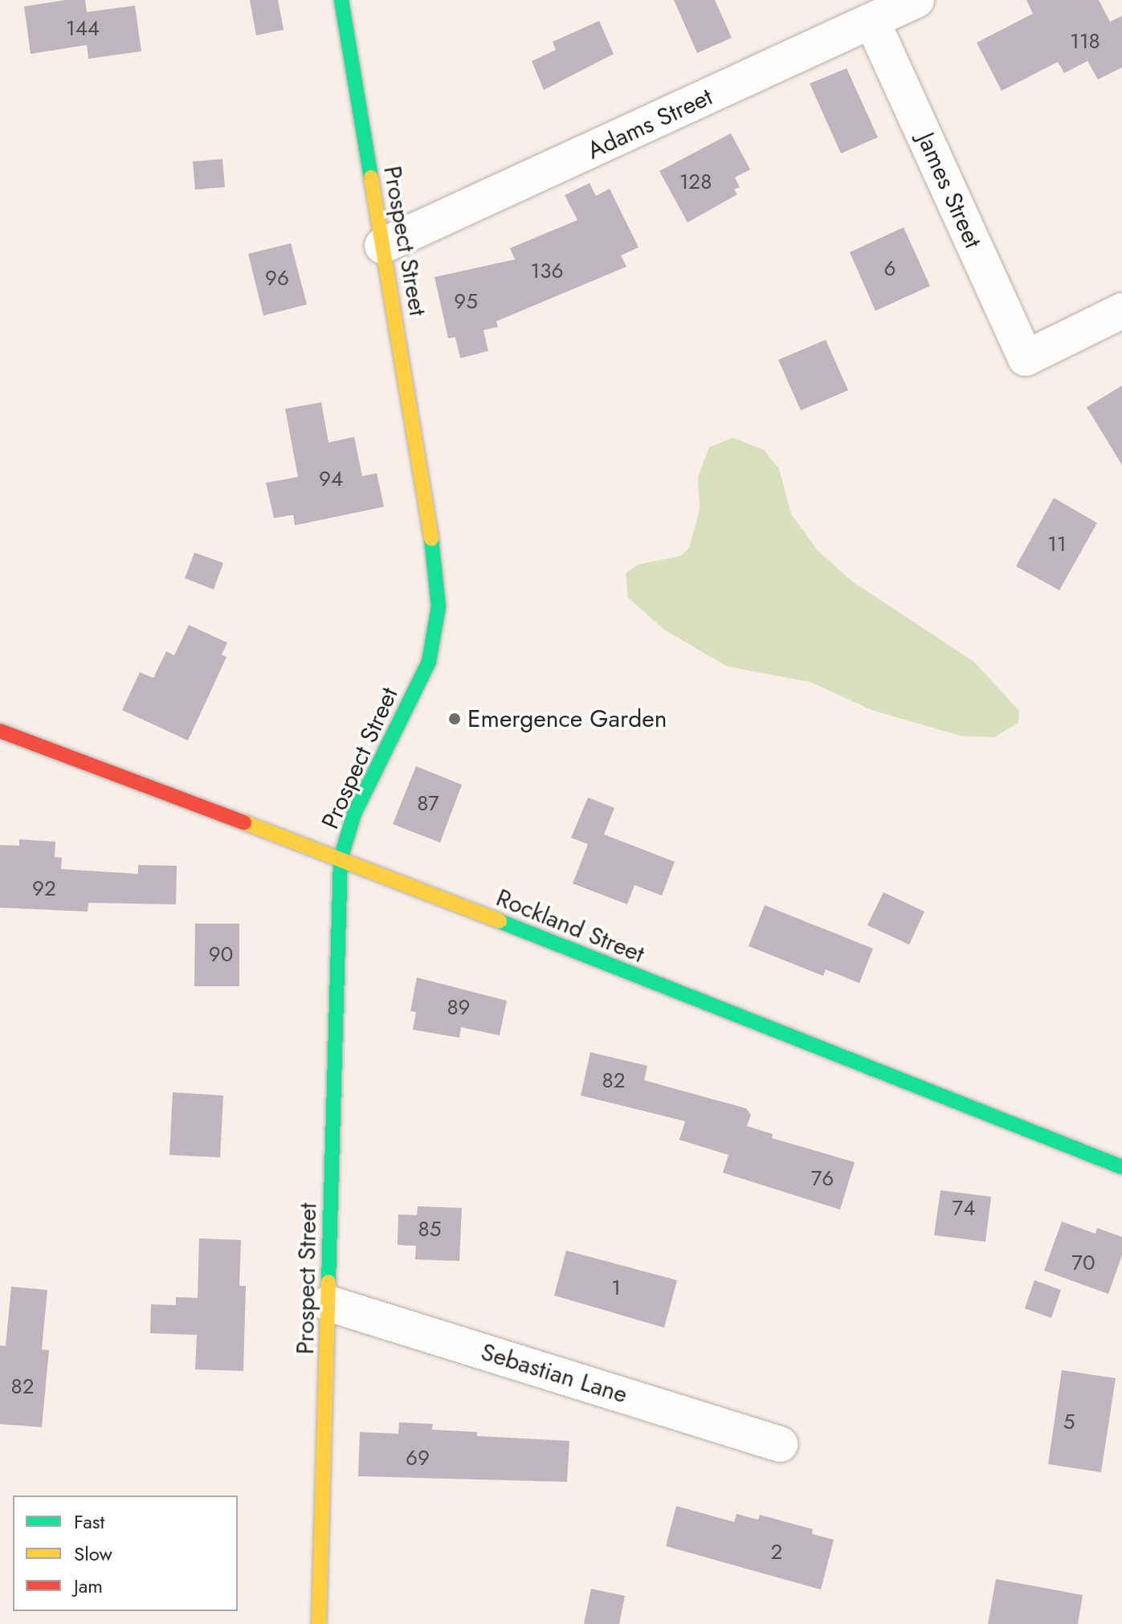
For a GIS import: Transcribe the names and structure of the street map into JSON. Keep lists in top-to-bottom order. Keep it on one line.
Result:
{"streets":{"street":["Adams Street","James Street","Prospect Street","Rockland Street","Sebastian Lane"]},"crossings":[["Adams Street","James Street"],["Adams Street","Prospect Street"],["Prospect Street","Rockland Street"],["Prospect Street","Sebastian Lane"]],"places":["Emergence Garden"],"house_numbers":["144","118","128","6","136","96","95","94","11","87","92","90","89","82","76","74","85","70","1","82","5","69","2"],"legend":["Fast","Slow","Jam"]}
